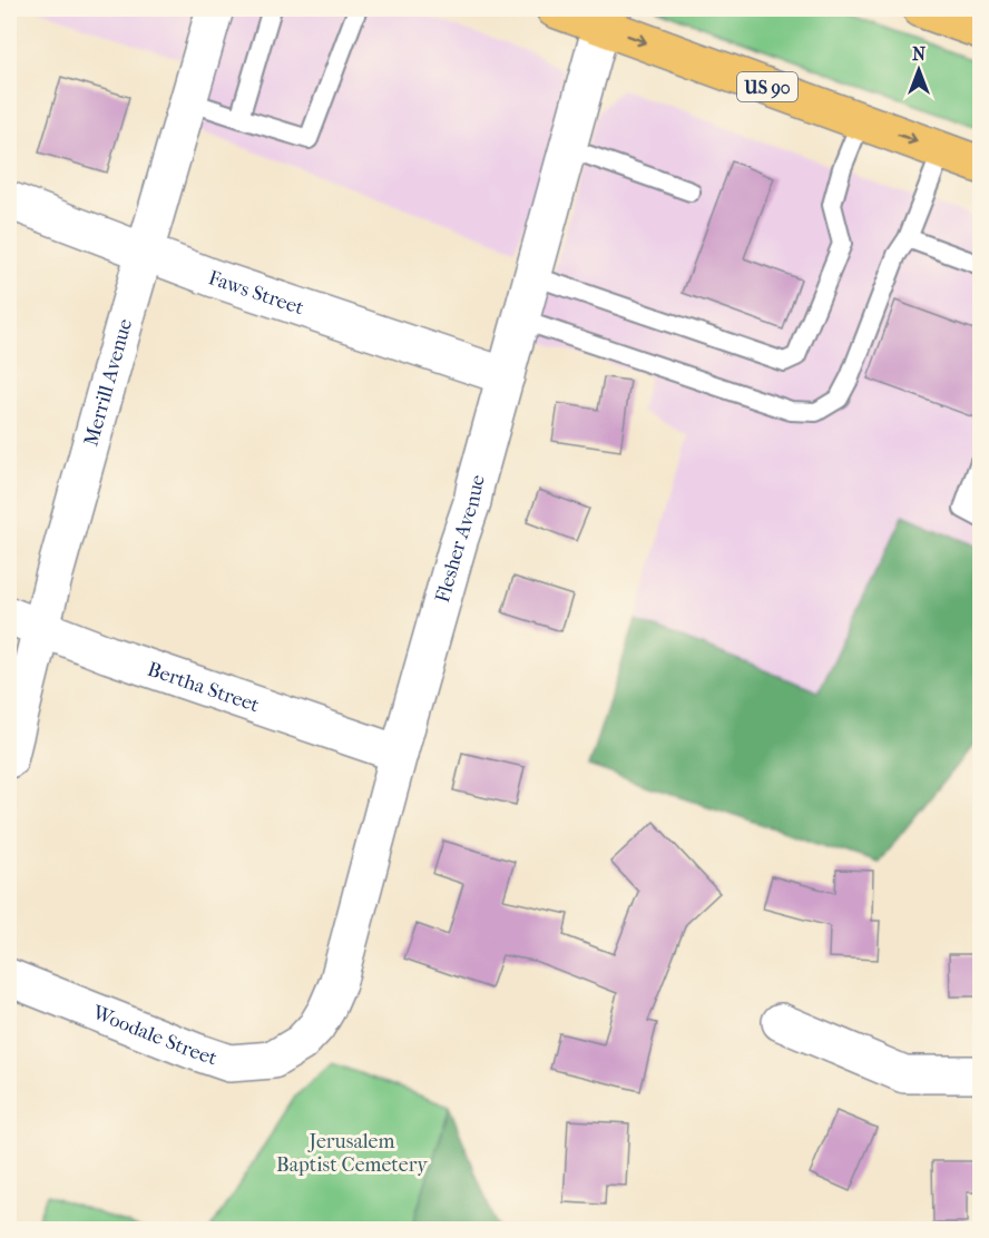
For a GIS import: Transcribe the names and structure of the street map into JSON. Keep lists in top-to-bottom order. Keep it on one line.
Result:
{"streets":{"highway":["US 90"],"street":["Faws Street","Merrill Avenue","Flesher Avenue","Bertha Street","Woodale Street"]},"crossings":[["US 90","Flesher Avenue"],["Faws Street","Merrill Avenue"],["Faws Street","Flesher Avenue"],["Merrill Avenue","Bertha Street"],["Flesher Avenue","Bertha Street"],["Flesher Avenue","Woodale Street"]],"parks":["Jerusalem Baptist Cemetery"],"north":"top"}
